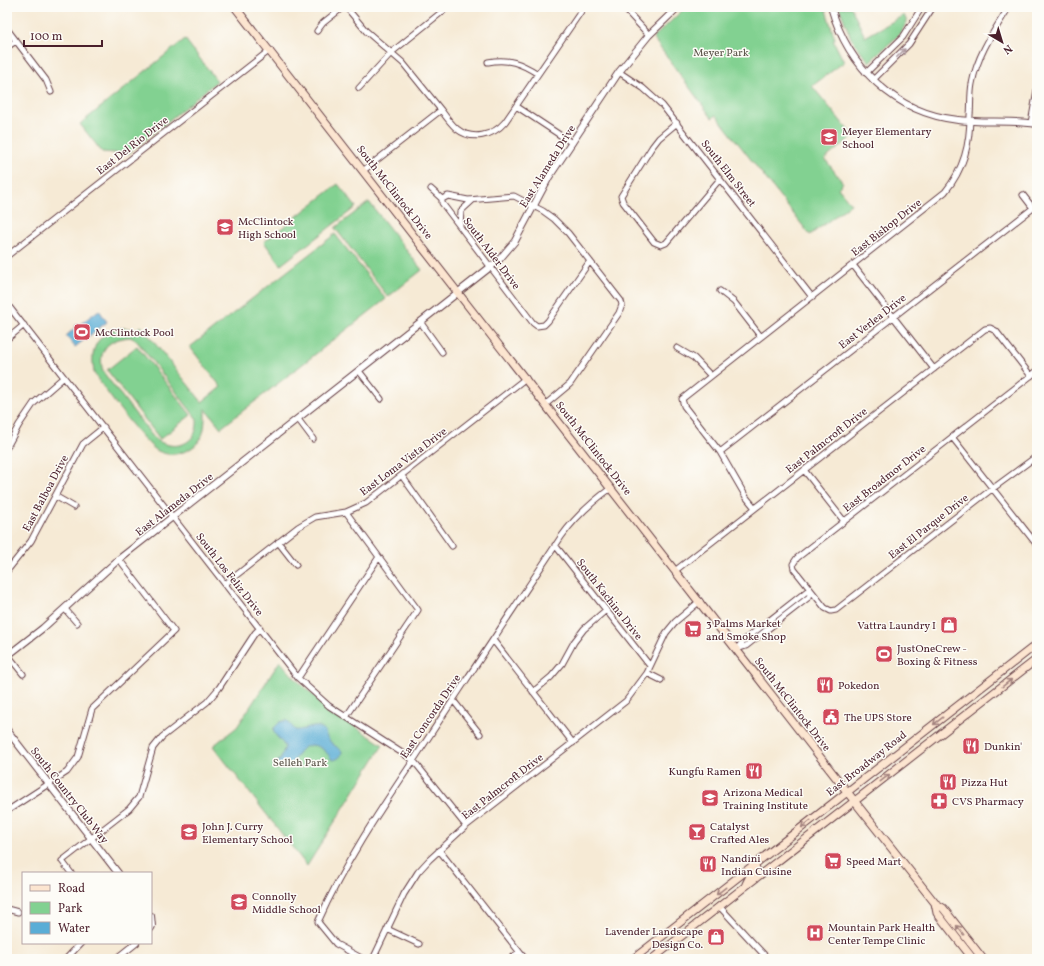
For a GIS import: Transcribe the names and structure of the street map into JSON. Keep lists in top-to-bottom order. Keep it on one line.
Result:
{"streets":{"main road":["South McClintock Drive","East Broadway Road"],"street":["East Del Rio Drive","East Alameda Drive","South Elm Street","East Bishop Drive","South Alder Drive","East Verlea Drive","East Palmcroft Drive","East Loma Vista Drive","East Broadmor Drive","East Balboa Drive","East El Parque Drive","South Los Feliz Drive","South Kachina Drive","East Concorda Drive","South Country Club Way"]},"crossings":[["East Del Rio Drive","South McClintock Drive"],["East Alameda Drive","South Elm Street"],["East Alameda Drive","South McClintock Drive"],["East Alameda Drive","South Alder Drive"],["East Alameda Drive","South Los Feliz Drive"],["South Elm Street","East Bishop Drive"],["South McClintock Drive","East Palmcroft Drive"],["South McClintock Drive","East Loma Vista Drive"],["South McClintock Drive","East Concorda Drive"],["South McClintock Drive","East Broadway Road"],["East Bishop Drive","East Verlea Drive"],["East Palmcroft Drive","East Broadmor Drive"],["East Palmcroft Drive","South Los Feliz Drive"],["East Palmcroft Drive","South Kachina Drive"],["East Loma Vista Drive","South Los Feliz Drive"],["East Broadmor Drive","East El Parque Drive"],["East Balboa Drive","South Los Feliz Drive"],["South Los Feliz Drive","East Concorda Drive"],["South Kachina Drive","East Concorda Drive"]],"parks":["Meyer Park","Selleh Park"],"places":{"school or university":["Meyer Elementary School","McClintock High School","Arizona Medical Training Institute","John J. Curry Elementary School","Connolly Middle School"],"sports":["McClintock Pool","JustOneCrew - Boxing & Fitness"],"shop":["Vattra Laundry I","Lavender Landscape Design Co."],"supermarket":["3 Palms Market and Smoke Shop","Speed Mart"],"restaurant":["Pokedon","Dunkin'","Kungfu Ramen","Pizza Hut","Nandini Indian Cuisine"],"public building":["The UPS Store"],"pharmacy":["CVS Pharmacy"],"bar":["Catalyst Crafted Ales"],"hospital":["Mountain Park Health Center Tempe Clinic"]},"legend":["Road","Park","Water"],"scale_bar":"100 m","north":"bottom right"}
